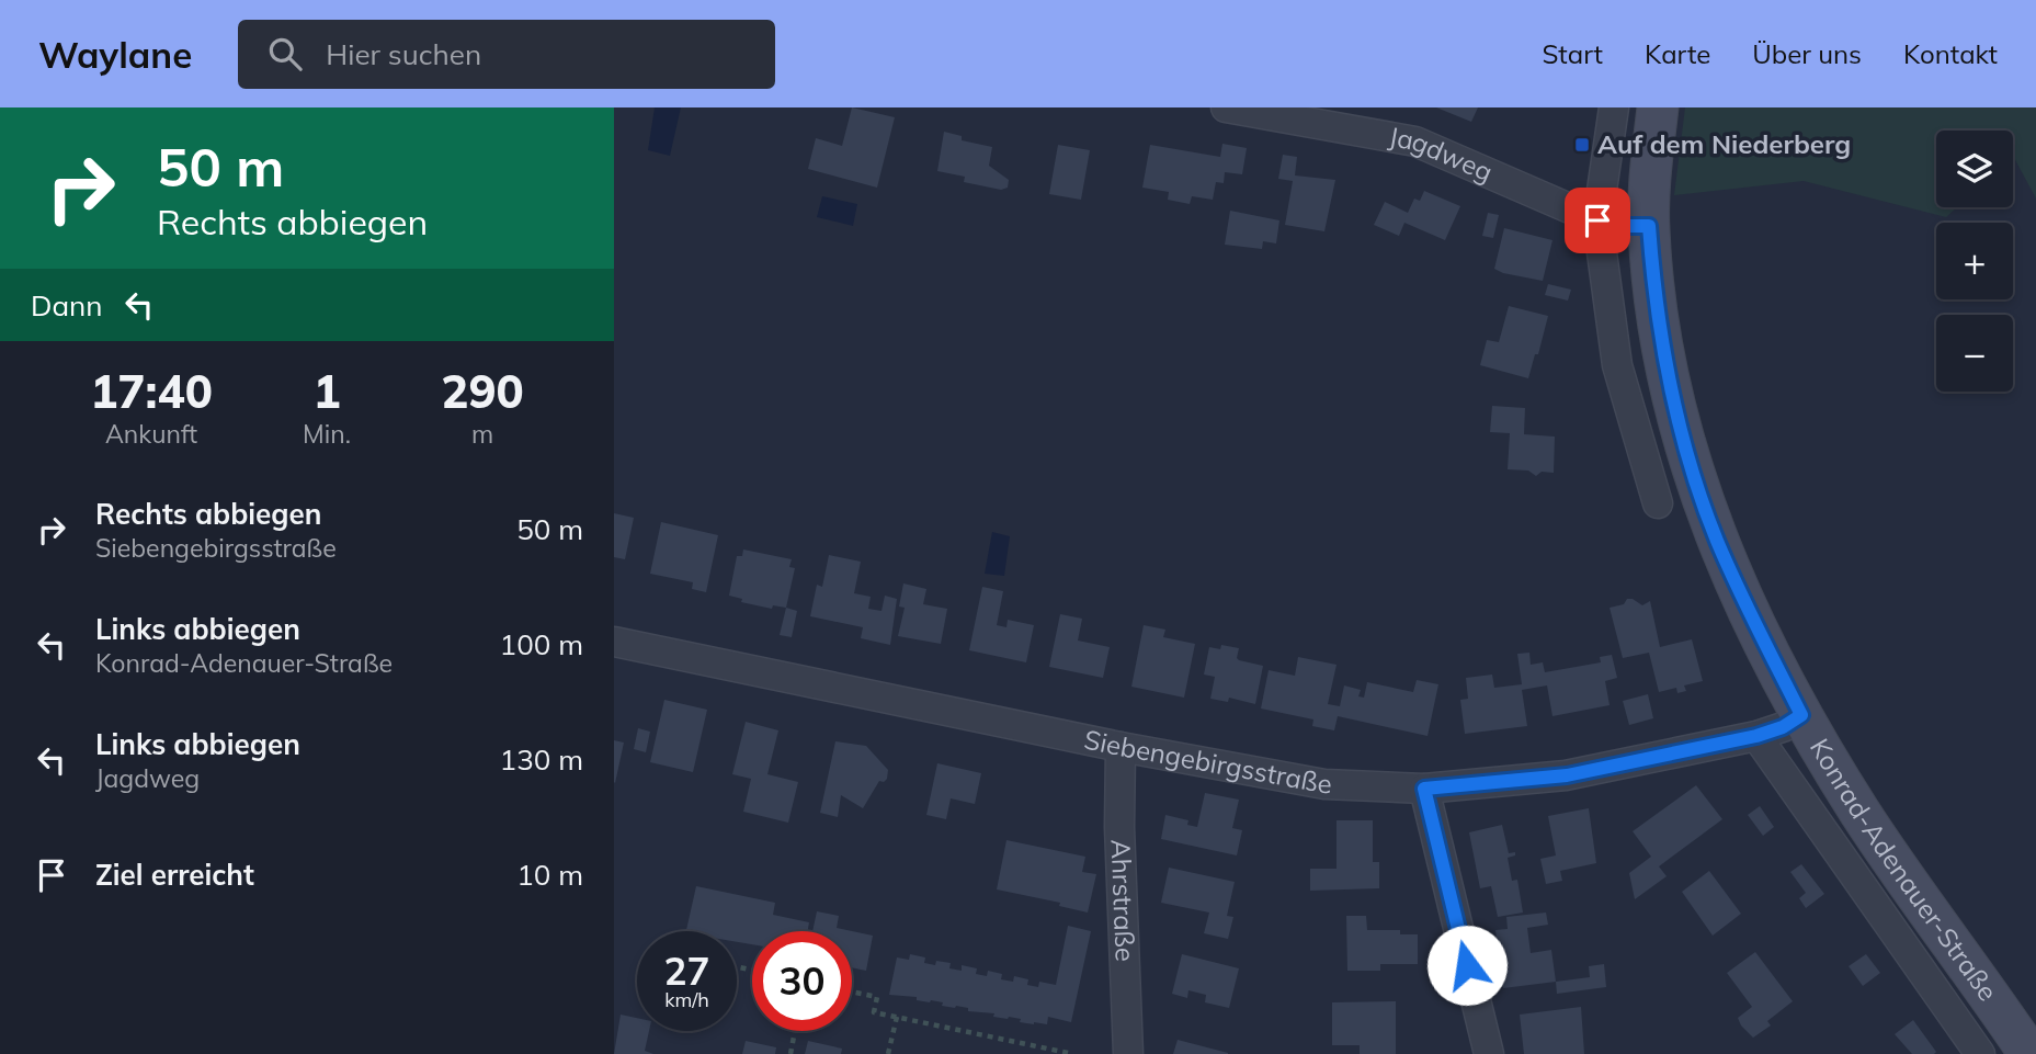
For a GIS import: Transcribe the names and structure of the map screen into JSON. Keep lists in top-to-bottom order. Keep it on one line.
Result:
{"streets":{"street":["Jagdweg","Siebengebirgsstraße","Konrad-Adenauer-Straße","Ahrstraße"]},"crossings":[["Jagdweg","Konrad-Adenauer-Straße"],["Siebengebirgsstraße","Konrad-Adenauer-Straße"],["Siebengebirgsstraße","Ahrstraße"]],"places":{"transit":["Auf dem Niederberg"]},"page":{"header":"Waylane","search":"Hier suchen","nav":["Start","Karte","Über uns","Kontakt"],"turn":["50 m","Rechts abbiegen"],"map_buttons":["+","−"],"then":"Dann","eta":["17:40","Ankunft","1","Min.","290","m"],"list":[{"name":"Rechts abbiegen","note":"Siebengebirgsstraße","value":"50 m"},{"name":"Links abbiegen","note":"Konrad-Adenauer-Straße","value":"100 m"},{"name":"Links abbiegen","note":"Jagdweg","value":"130 m"},{"name":"Ziel erreicht","value":"10 m"}],"speed":"27 km/h","limit":"30"}}
